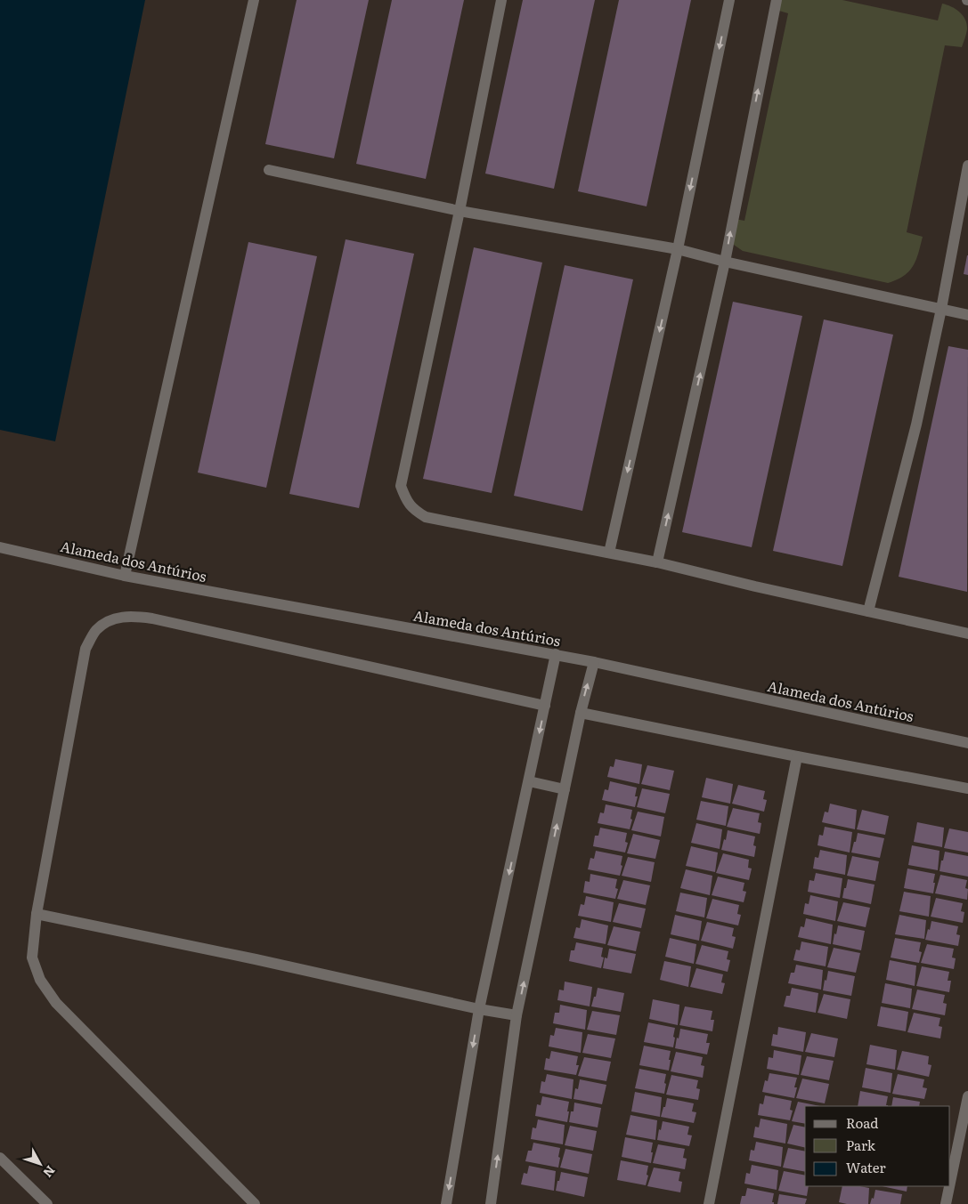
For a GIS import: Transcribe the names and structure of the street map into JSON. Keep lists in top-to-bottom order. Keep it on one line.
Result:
{"streets":{"street":["Alameda dos Antúrios"]},"legend":["Road","Park","Water"],"north":"bottom right"}
